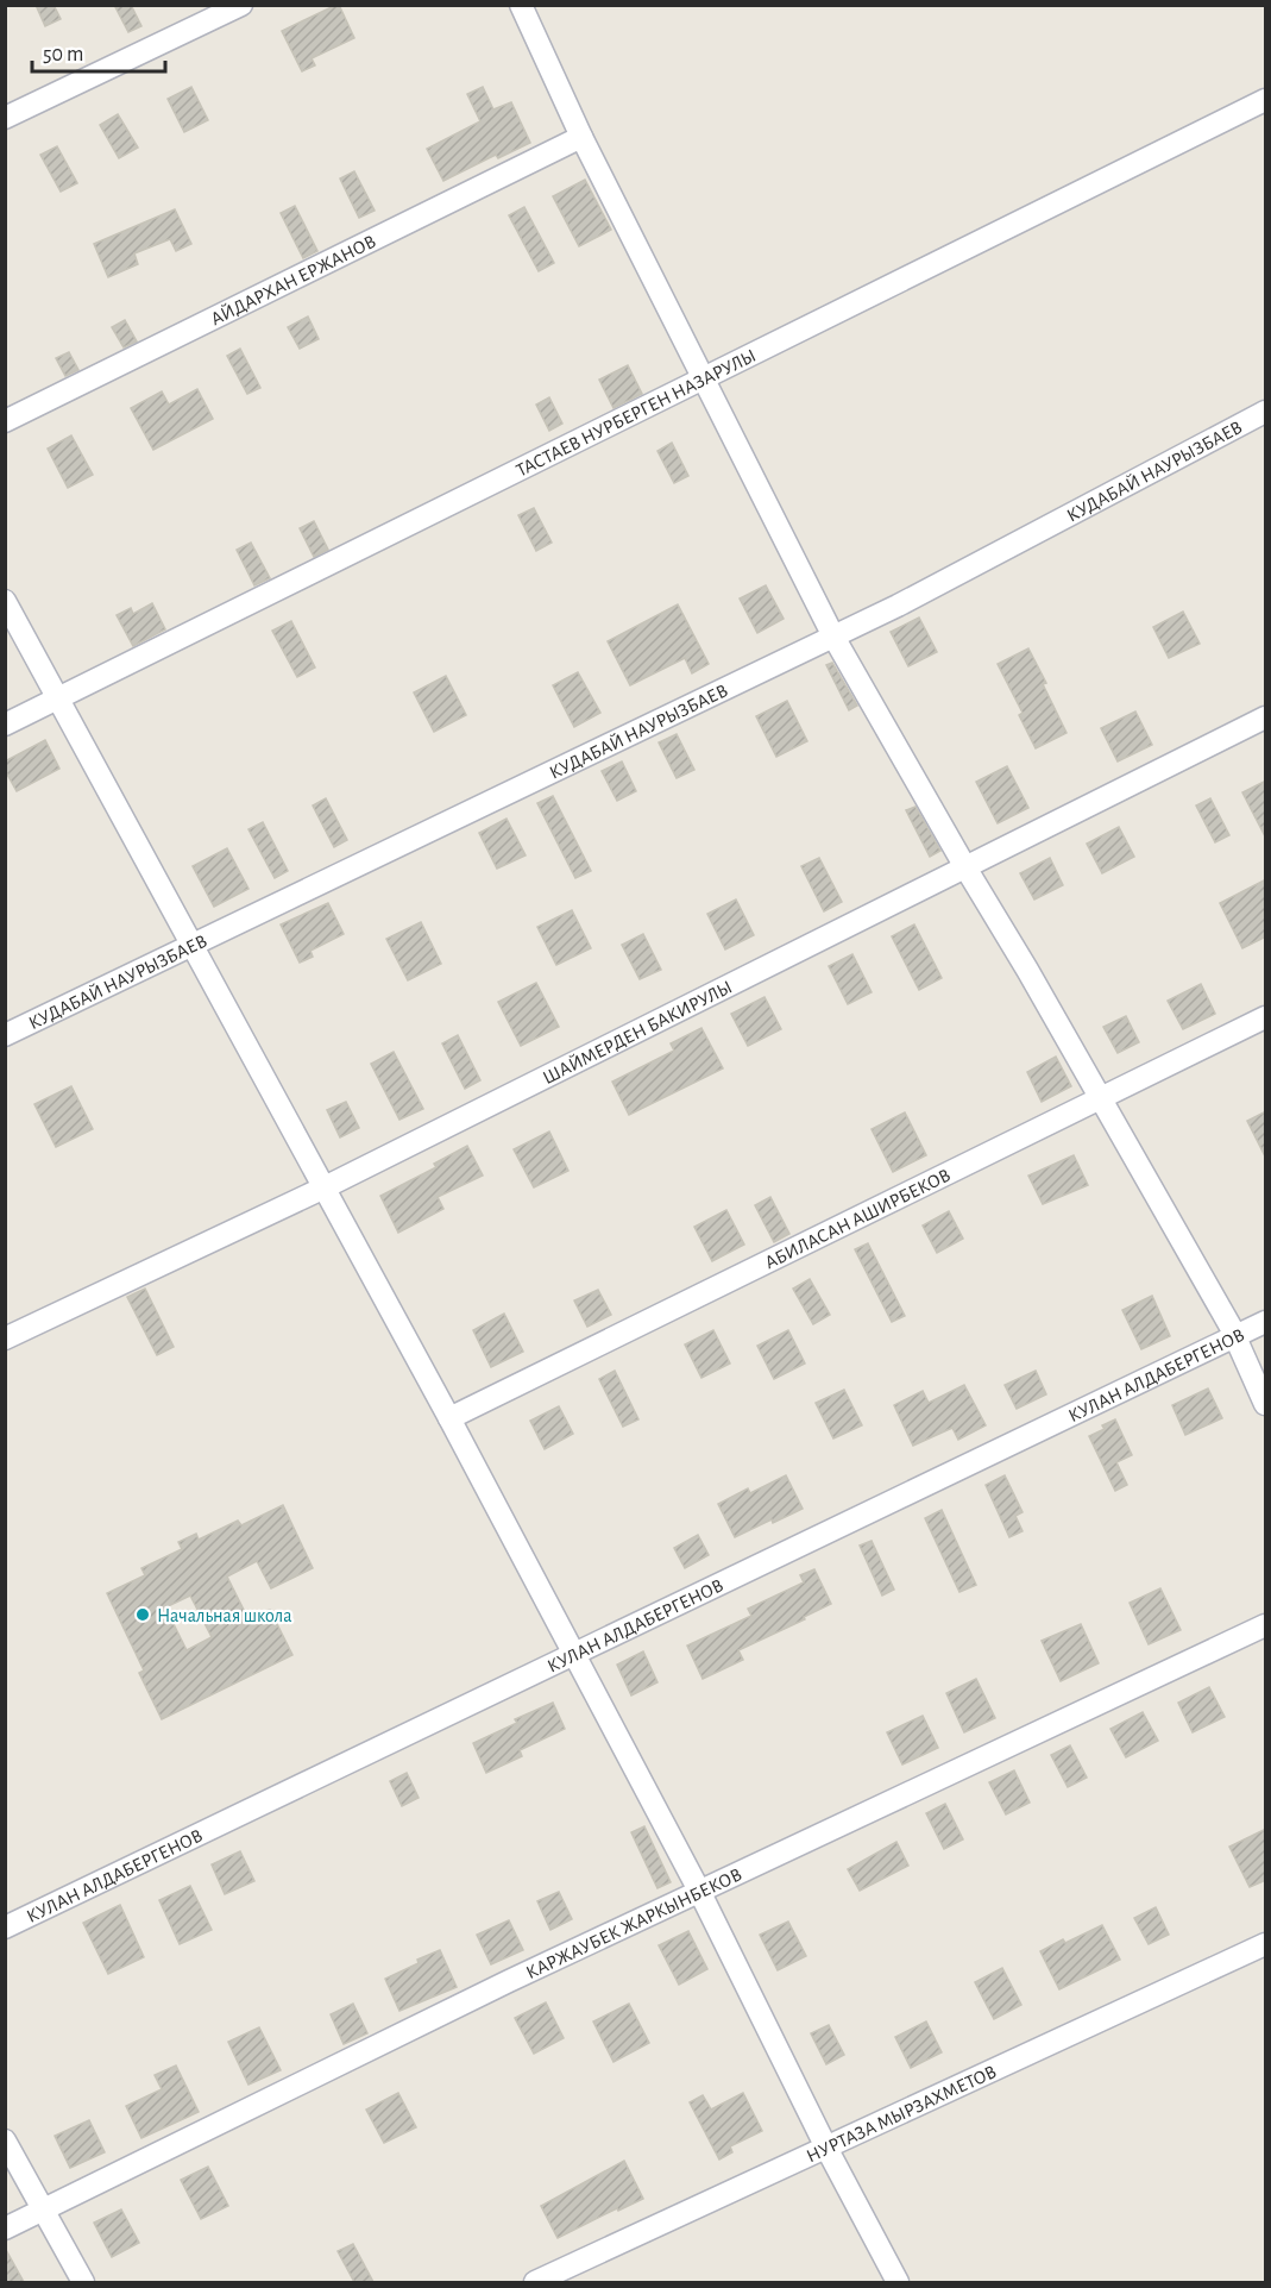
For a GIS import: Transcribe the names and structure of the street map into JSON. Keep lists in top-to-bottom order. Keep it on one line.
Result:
{"streets":{"street":["АЙДАРХАН ЕРЖАНОВ","ТАСТАЕВ НУРБЕРГЕН НАЗАРУЛЫ","КУДАБАЙ НАУРЫЗБАЕВ","ШАЙМЕРДЕН БАКИРУЛЫ","АБИЛАСАН АШИРБЕКОВ","КУЛАН АЛДАБЕРГЕНОВ","КАРЖАУБЕК ЖАРКЫНБЕКОВ","НУРТАЗА МЫРЗАХМЕТОВ"]},"places":["Начальная школа"],"scale_bar":"50 m"}
